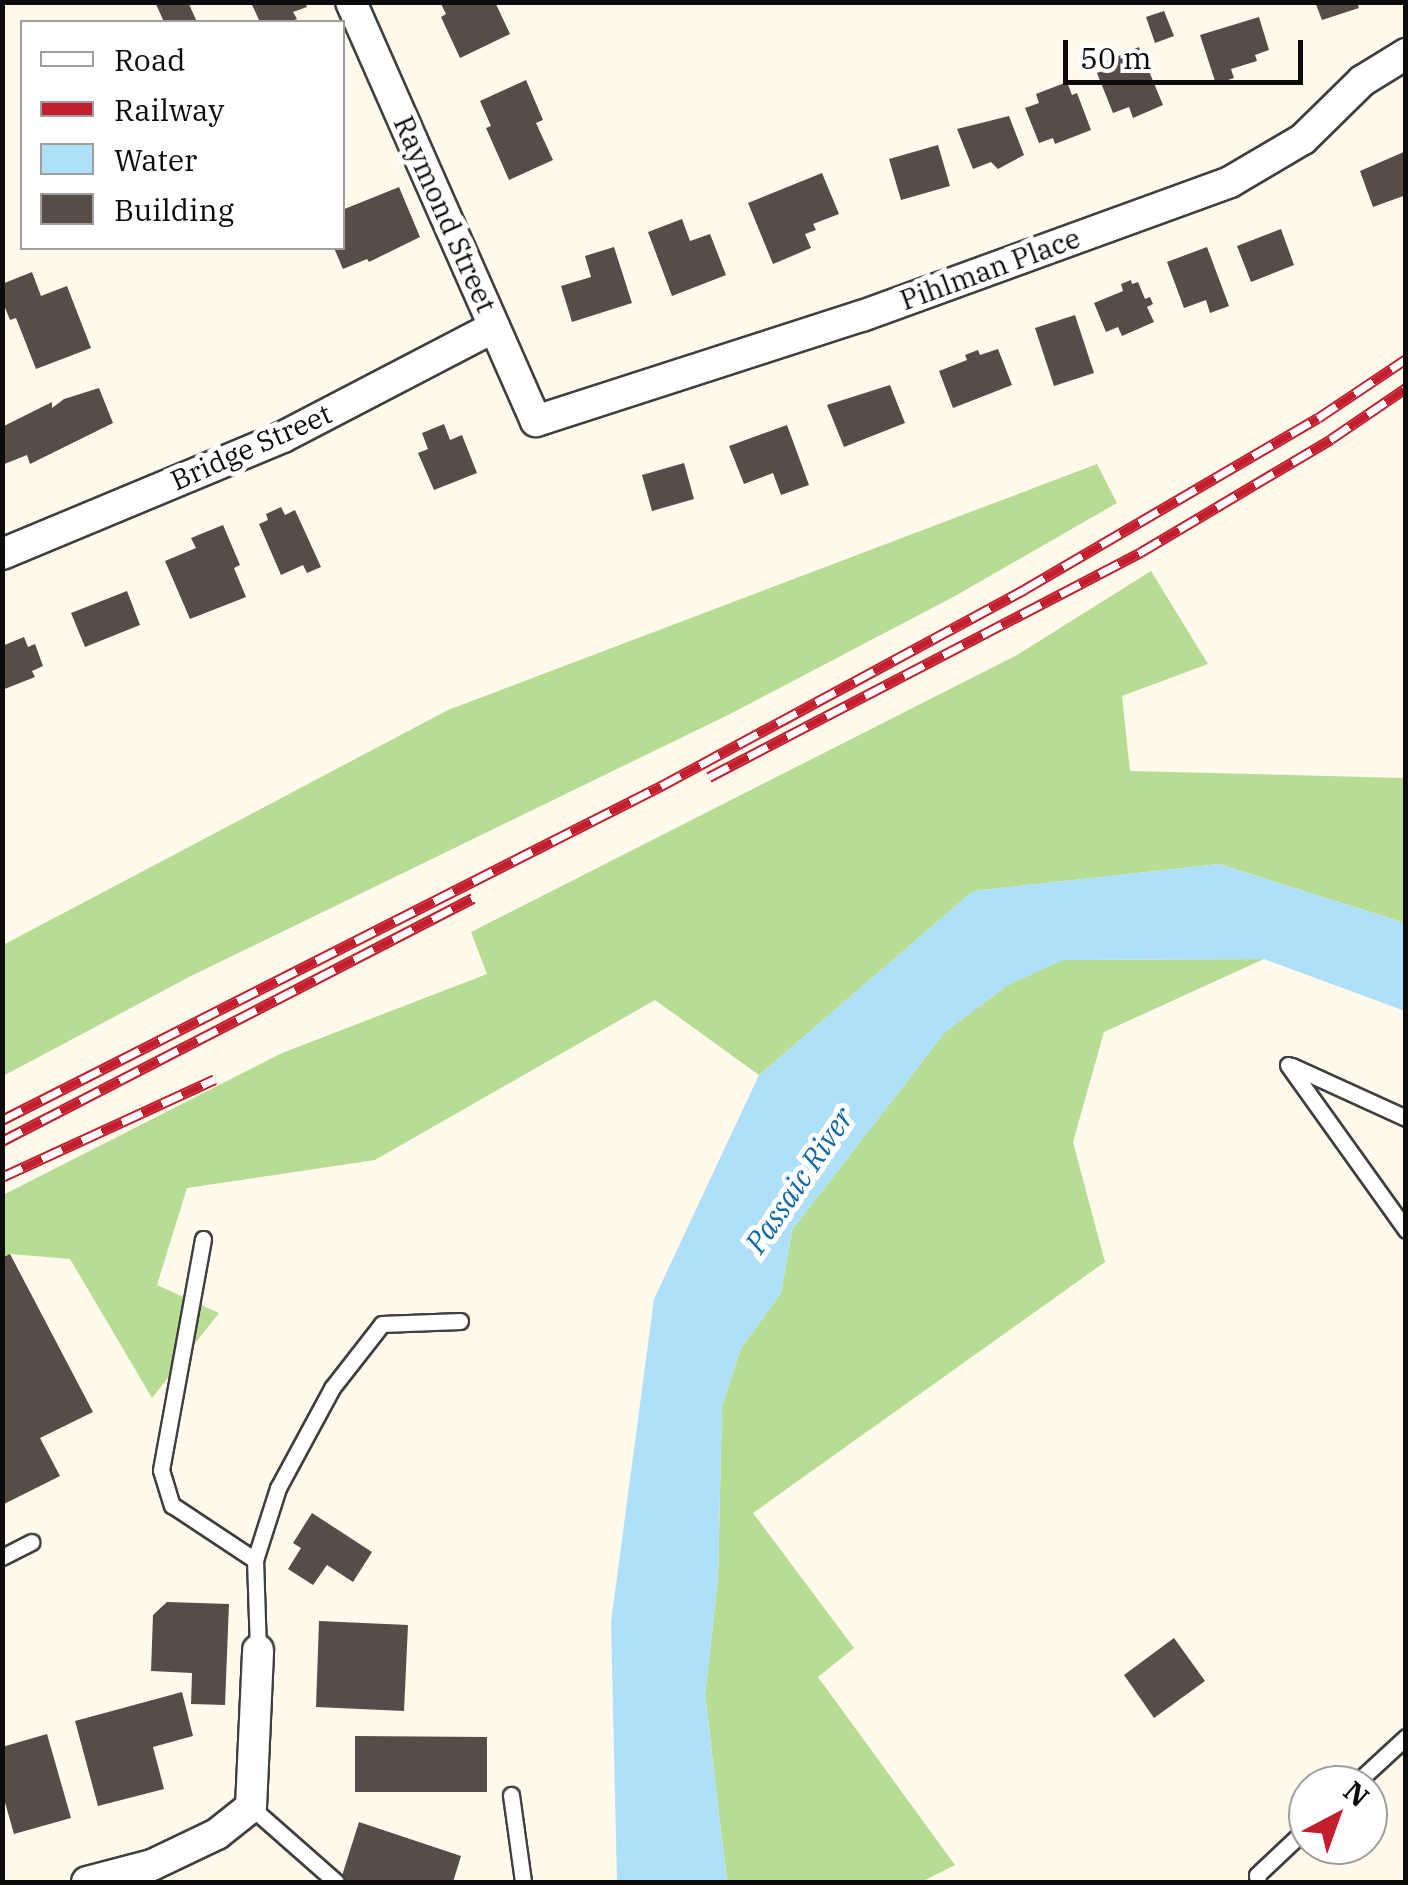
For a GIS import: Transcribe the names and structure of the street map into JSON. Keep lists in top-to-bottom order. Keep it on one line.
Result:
{"streets":{"street":["Raymond Street","Pihlman Place","Bridge Street"]},"crossings":[["Raymond Street","Pihlman Place"],["Raymond Street","Bridge Street"]],"water":["Passaic River"],"legend":["Road","Railway","Water","Building"],"scale_bar":"50 m","north":"top right"}
